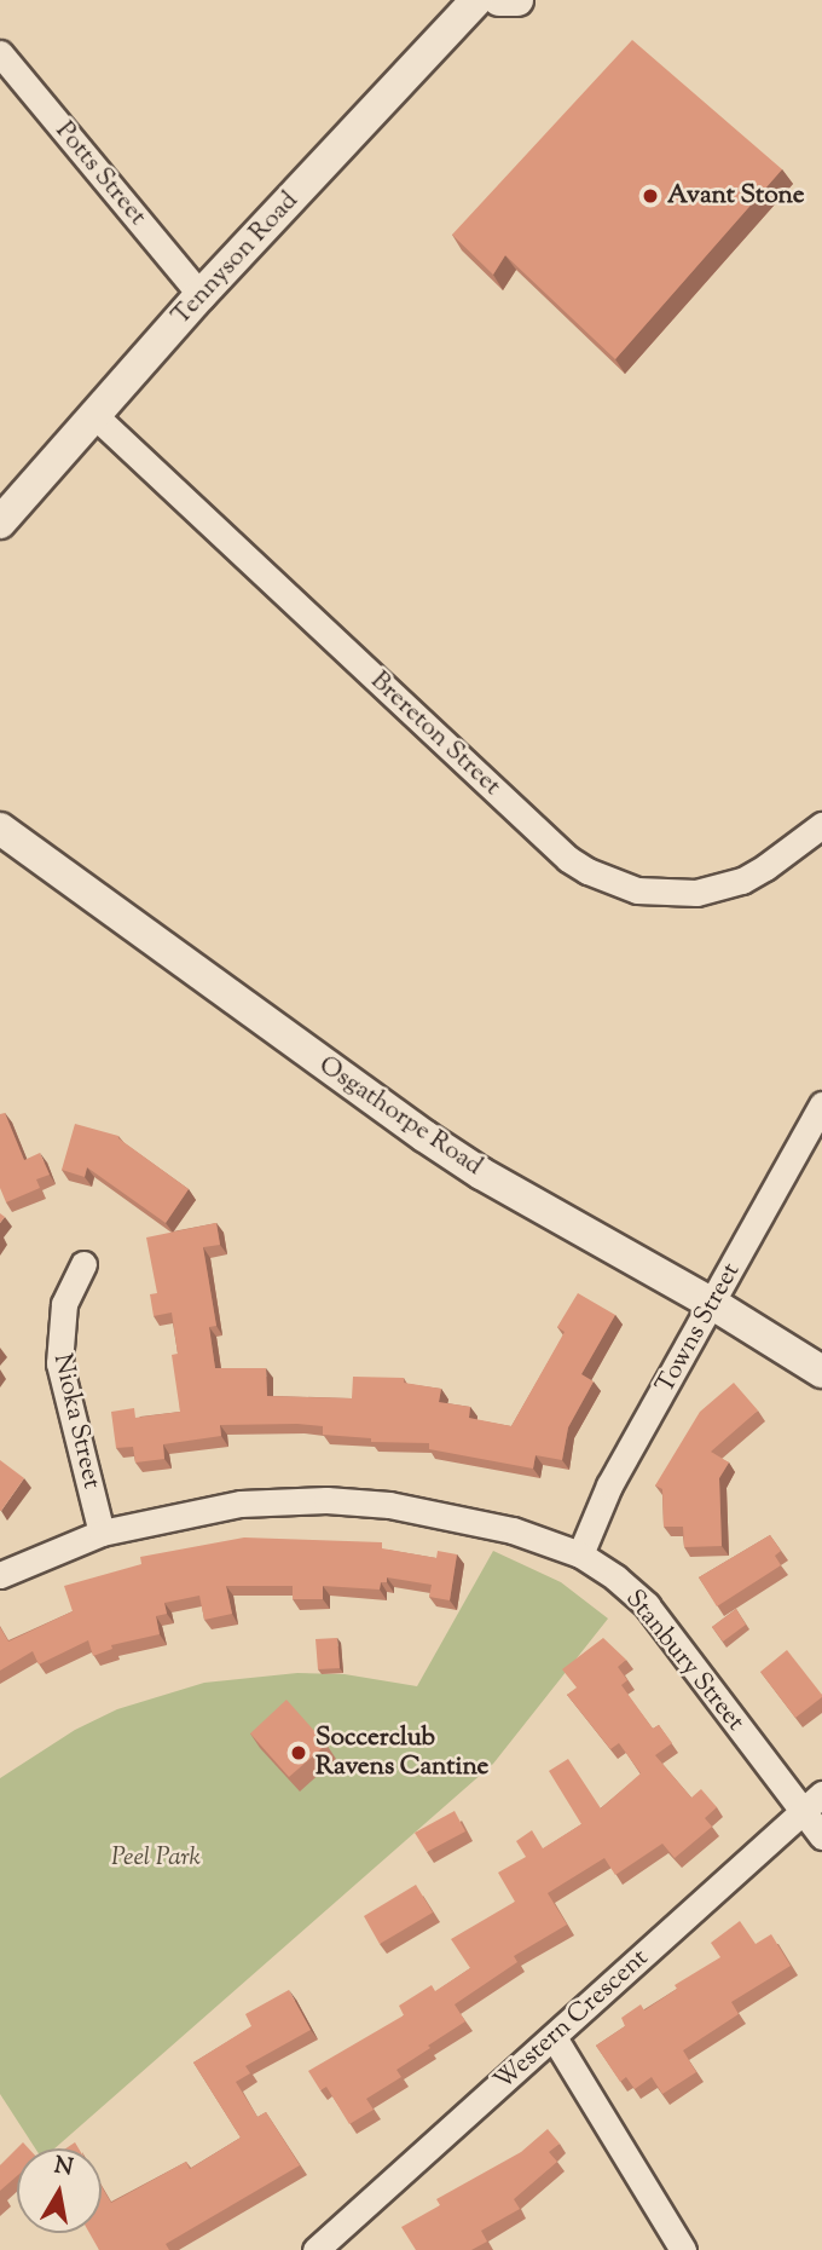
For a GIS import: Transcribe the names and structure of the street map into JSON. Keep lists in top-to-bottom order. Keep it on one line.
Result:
{"streets":{"street":["Potts Street","Tennyson Road","Brereton Street","Osgathorpe Road","Towns Street","Nioka Street","Stanbury Street","Western Crescent"]},"crossings":[["Potts Street","Tennyson Road"],["Tennyson Road","Brereton Street"],["Osgathorpe Road","Towns Street"],["Towns Street","Stanbury Street"],["Nioka Street","Stanbury Street"],["Stanbury Street","Western Crescent"]],"parks":["Peel Park"],"places":["Avant Stone","Soccerclub Ravens Cantine"],"north":"top"}
